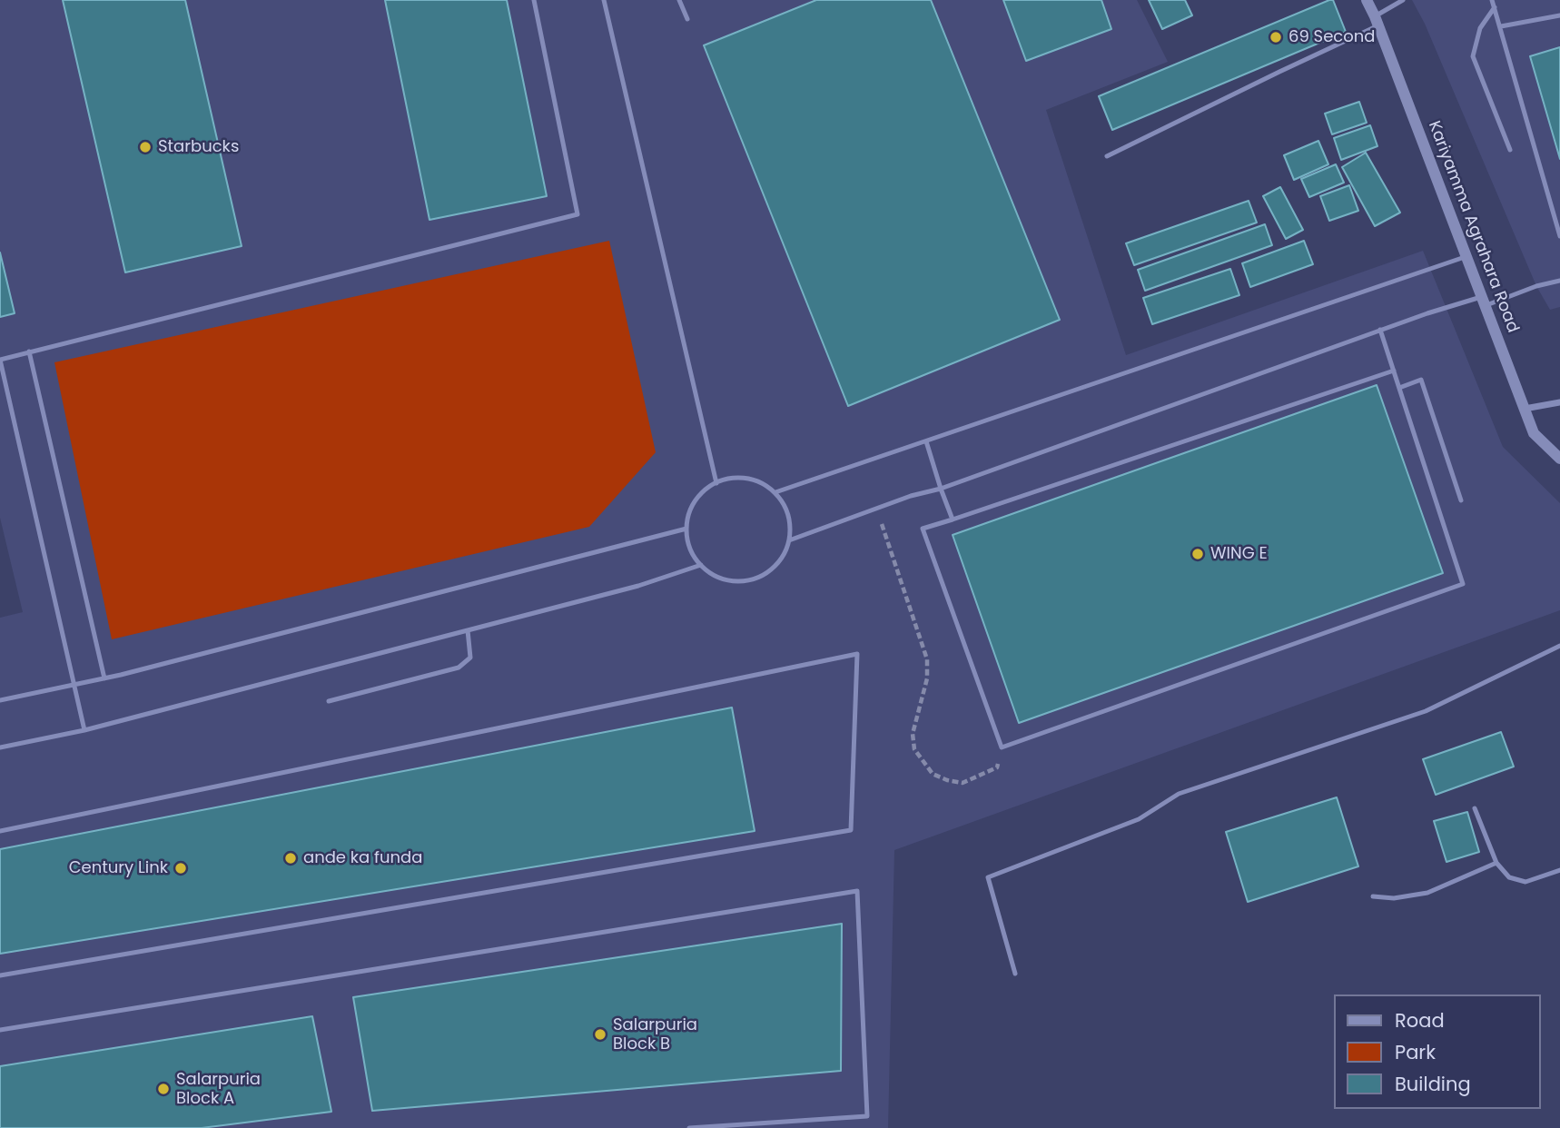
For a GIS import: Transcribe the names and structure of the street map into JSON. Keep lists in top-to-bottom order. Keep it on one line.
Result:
{"streets":{"street":["Kariyamma Agrahara Road"]},"places":["69 Second","Starbucks","WING E","ande ka funda","Century Link","Salarpuria Block B","Salarpuria Block A"],"legend":["Road","Park","Building"]}
